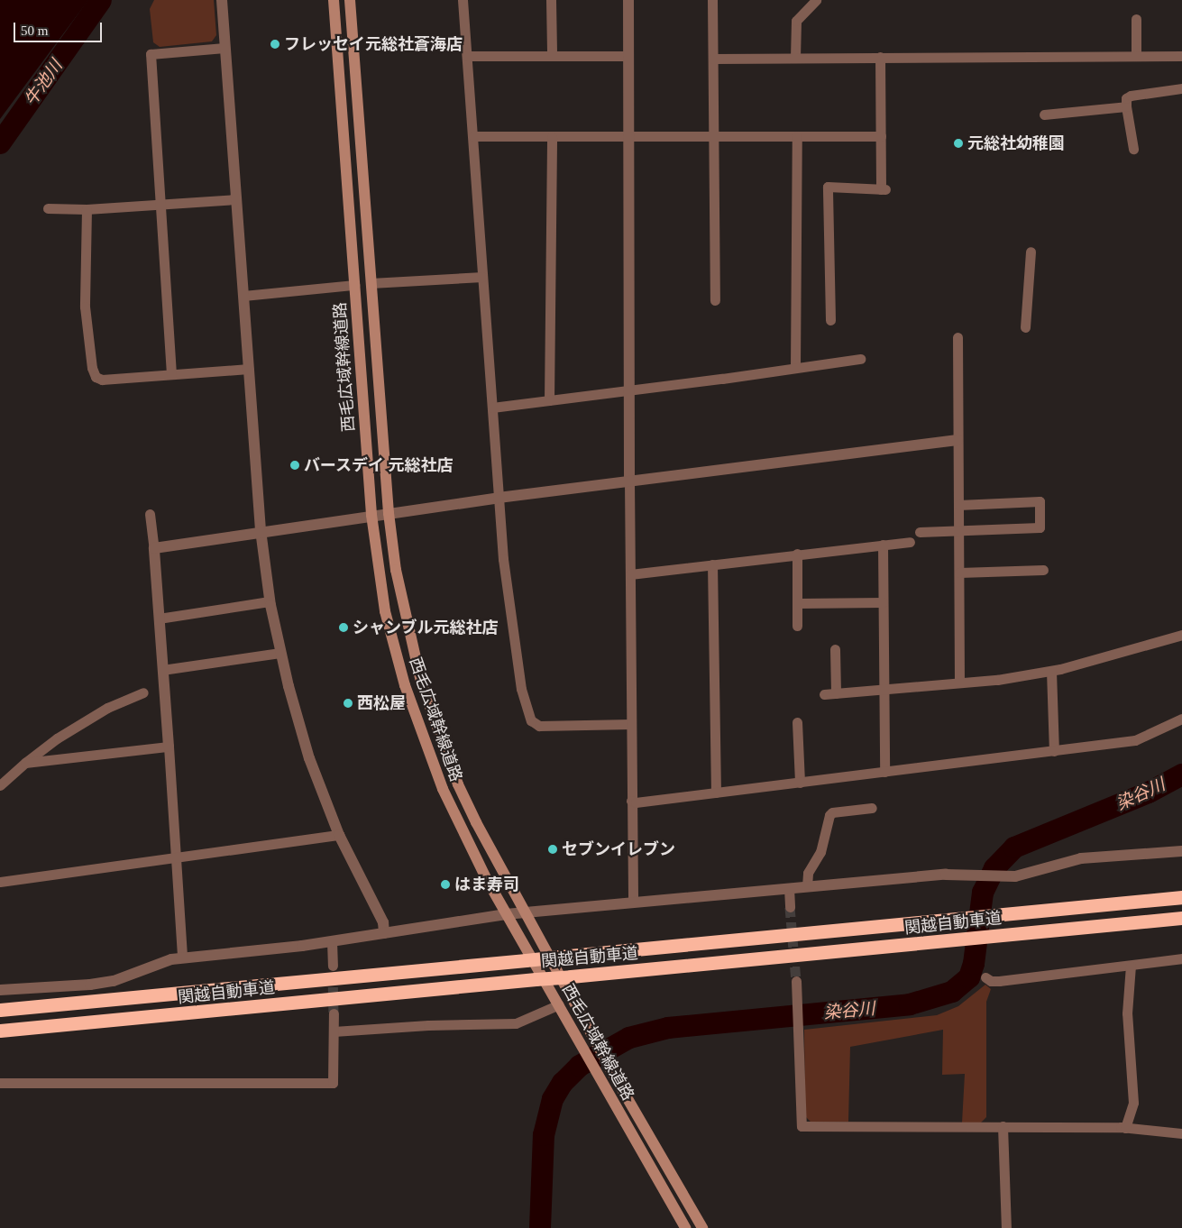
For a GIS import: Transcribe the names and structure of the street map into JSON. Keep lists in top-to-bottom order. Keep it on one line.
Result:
{"streets":{"highway":["関越自動車道"],"main road":["西毛広域幹線道路"]},"water":["牛池川","染谷川"],"places":["フレッセイ元総社蒼海店","元総社幼稚園","バースデイ 元総社店","シャンブル元総社店","西松屋","セブンイレブン","はま寿司"],"scale_bar":"50 m"}
